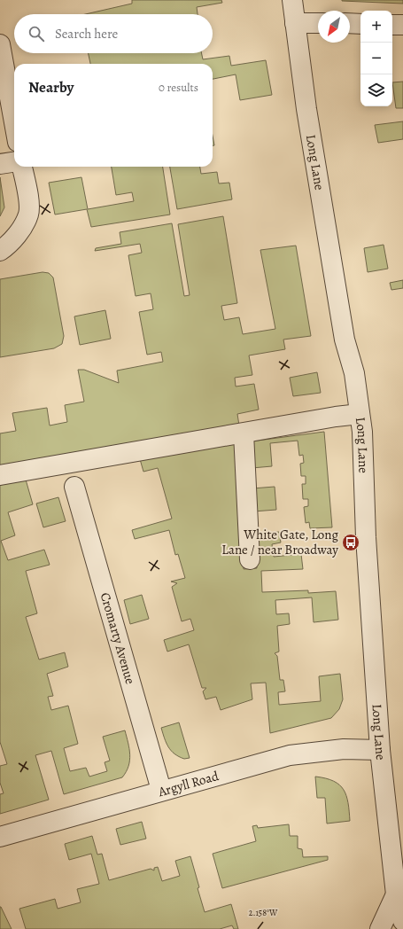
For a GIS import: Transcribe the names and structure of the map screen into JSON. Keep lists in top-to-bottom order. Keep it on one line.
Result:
{"streets":{"street":["Long Lane","Cromarty Avenue","Argyll Road"]},"crossings":[["Long Lane","Argyll Road"],["Cromarty Avenue","Argyll Road"]],"places":{"bus stop":["White Gate, Long Lane / near Broadway"]},"north":"bottom left","page":{"map_buttons":["+","−"],"search":"Search here","heading":["Nearby","0 results"]},"coordinates":["2.158°W"]}
